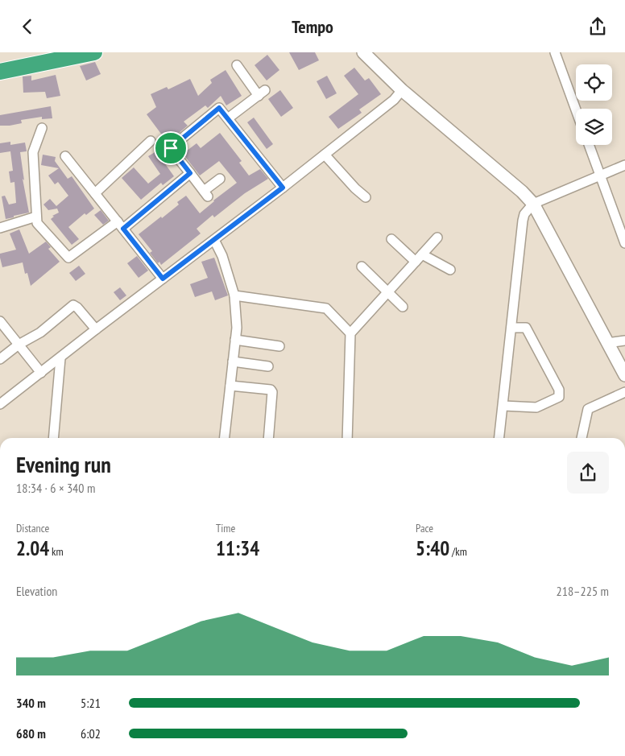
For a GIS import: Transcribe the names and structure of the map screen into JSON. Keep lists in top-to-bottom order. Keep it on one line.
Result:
{"page":{"header":"Tempo","heading":["Evening run","18:34 · 6 × 340 m"],"stats":[["Distance","2.04 km"],["Time","11:34"],["Pace","5:40 /km"]],"chart":["Elevation","218–225 m"],"list":[{"name":"340 m","note":"5:21"},{"name":"680 m","note":"6:02"}]}}
